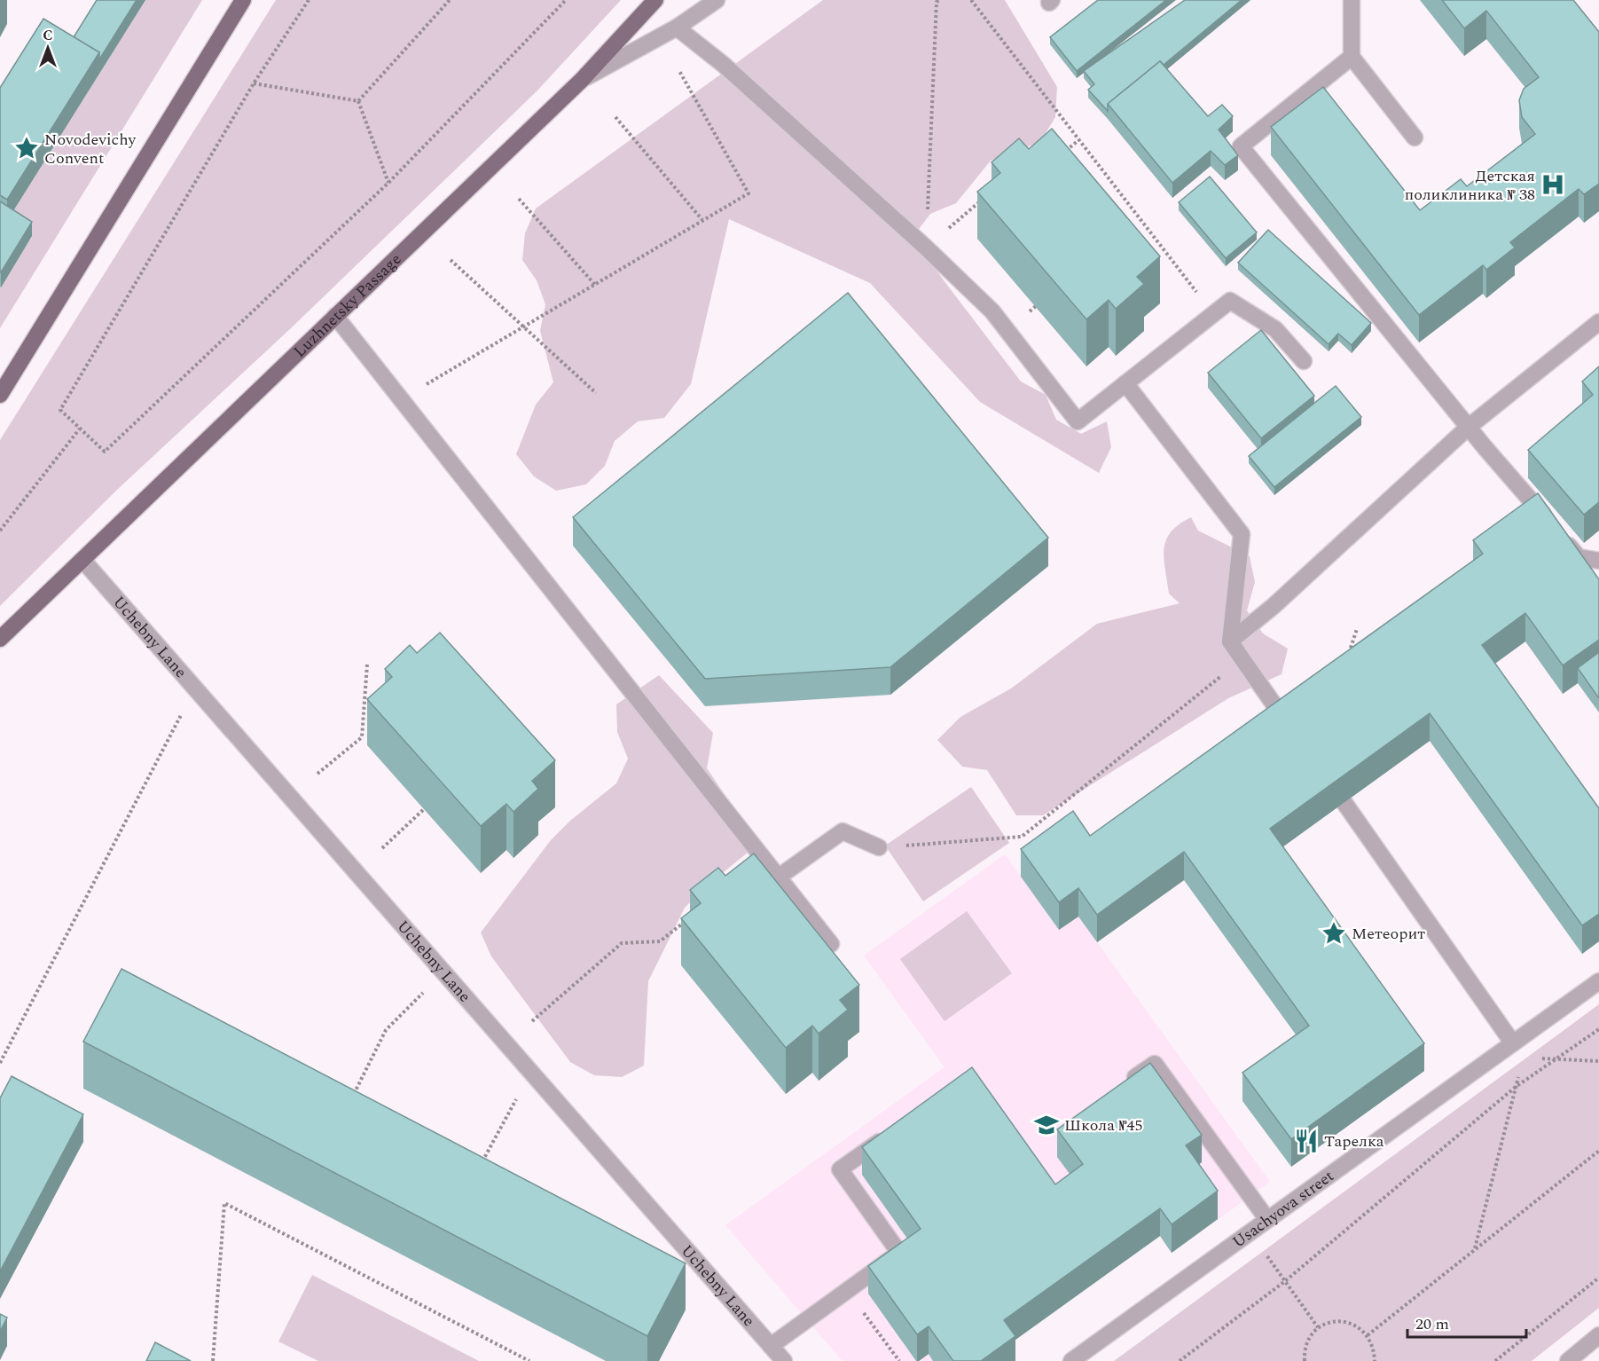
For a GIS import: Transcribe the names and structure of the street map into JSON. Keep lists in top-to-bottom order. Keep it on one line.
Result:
{"streets":{"main road":["Luzhnetsky Passage"],"street":["Uchebny Lane","Usachyova street"]},"crossings":[["Luzhnetsky Passage","Uchebny Lane"]],"places":{"place":["Novodevichy Convent","Метеорит"],"hospital":["Детская поликлиника № 38"],"school or university":["Школа №45"],"restaurant":["Тарелка"]},"scale_bar":"20 m","north":"top"}
